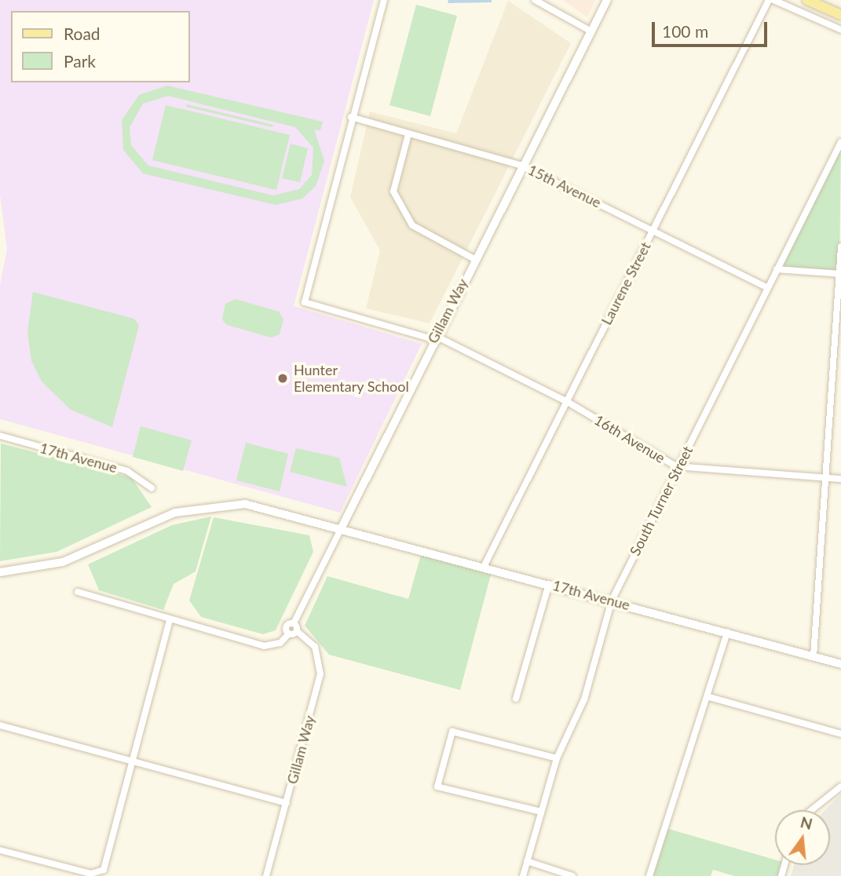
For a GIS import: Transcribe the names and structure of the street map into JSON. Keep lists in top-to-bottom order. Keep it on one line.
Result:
{"streets":{"street":["15th Avenue","Laurene Street","Gillam Way","16th Avenue","17th Avenue","South Turner Street"]},"crossings":[["15th Avenue","Laurene Street"],["15th Avenue","Gillam Way"],["15th Avenue","16th Avenue"],["15th Avenue","South Turner Street"],["Laurene Street","16th Avenue"],["Laurene Street","17th Avenue"],["Gillam Way","16th Avenue"],["Gillam Way","17th Avenue"],["16th Avenue","South Turner Street"],["17th Avenue","South Turner Street"]],"places":["Hunter Elementary School"],"legend":["Road","Park"],"scale_bar":"100 m","north":"top"}
